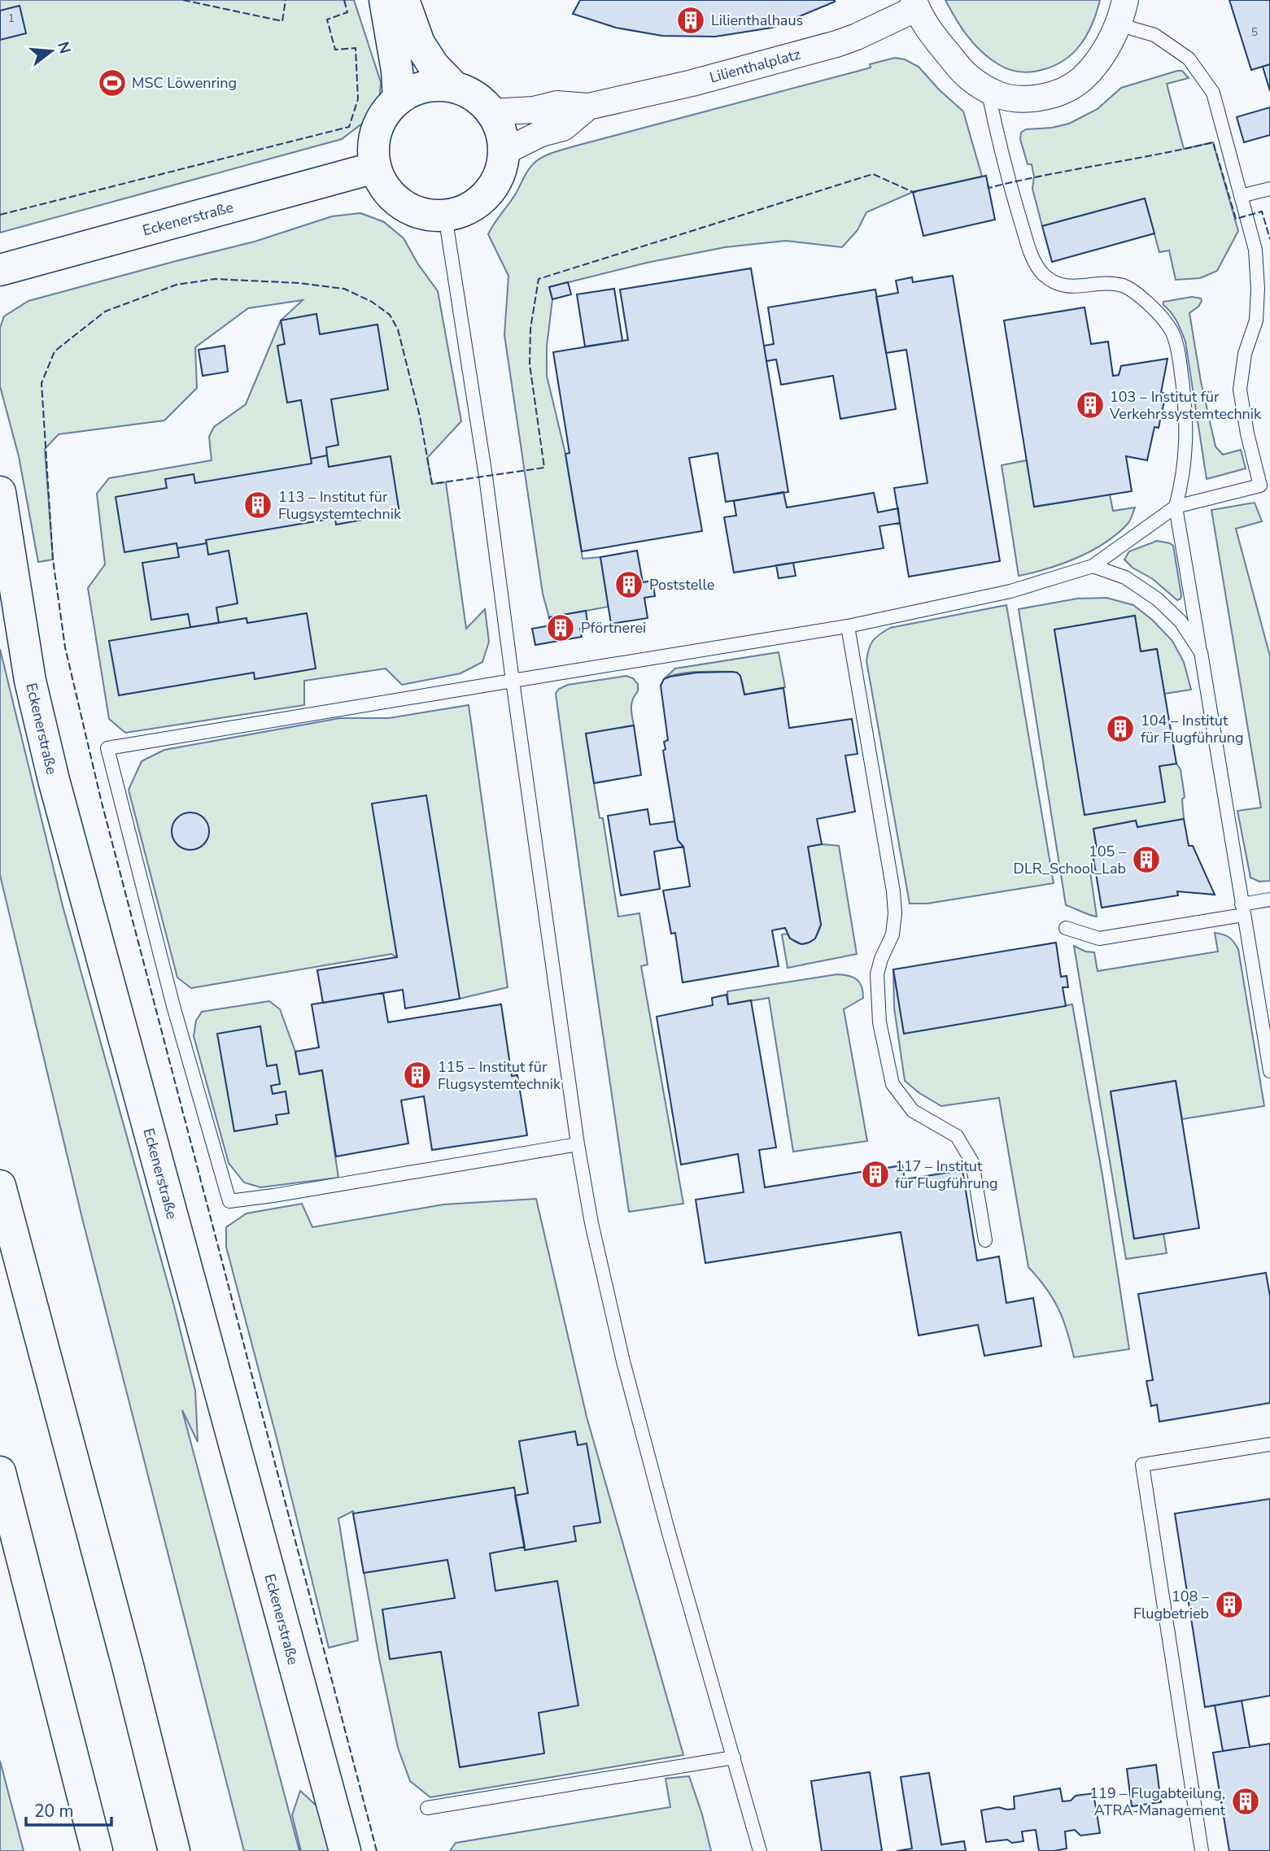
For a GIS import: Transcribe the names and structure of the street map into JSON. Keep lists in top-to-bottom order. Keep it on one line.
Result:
{"streets":{"main road":["Eckenerstraße"],"street":["Lilienthalplatz"]},"crossings":[["Lilienthalplatz","Eckenerstraße"]],"places":{"building":["Lilienthalhaus","103 – Institut für Verkehrssystemtechnik","113 – Institut für Flugsystemtechnik","Poststelle","Pförtnerei","104 – Institut für Flugführung","105 – DLR_School_Lab","115 – Institut für Flugsystemtechnik","117 – Institut für Flugführung","108 – Flugbetrieb","119 – Flugabteilung, ATRA-Management"],"sports":["MSC Löwenring"]},"house_numbers":["1","5"],"scale_bar":"20 m","north":"right"}
